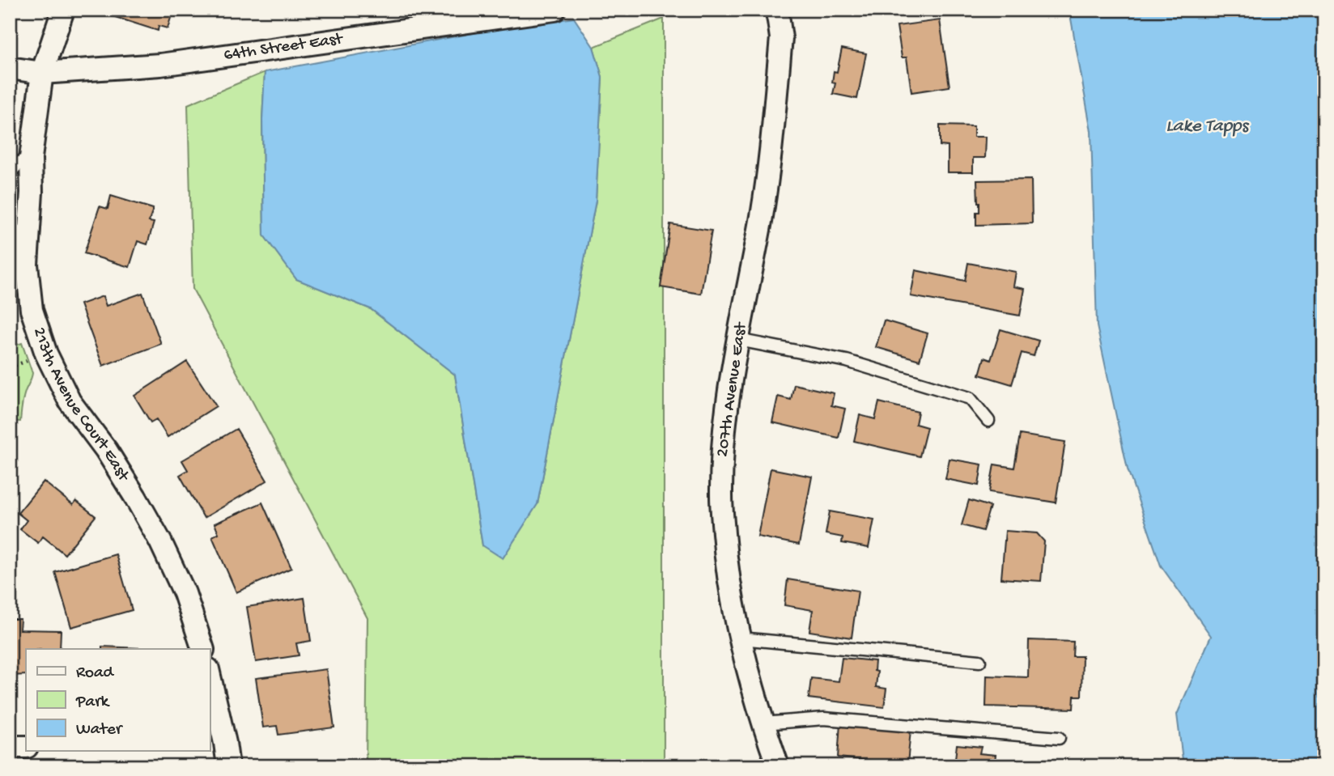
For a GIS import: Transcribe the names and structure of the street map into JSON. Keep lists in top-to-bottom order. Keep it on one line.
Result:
{"streets":{"street":["64th Street East","207th Avenue East","213th Avenue Court East"]},"crossings":[["64th Street East","213th Avenue Court East"]],"water":["Lake Tapps"],"legend":["Road","Park","Water"]}
